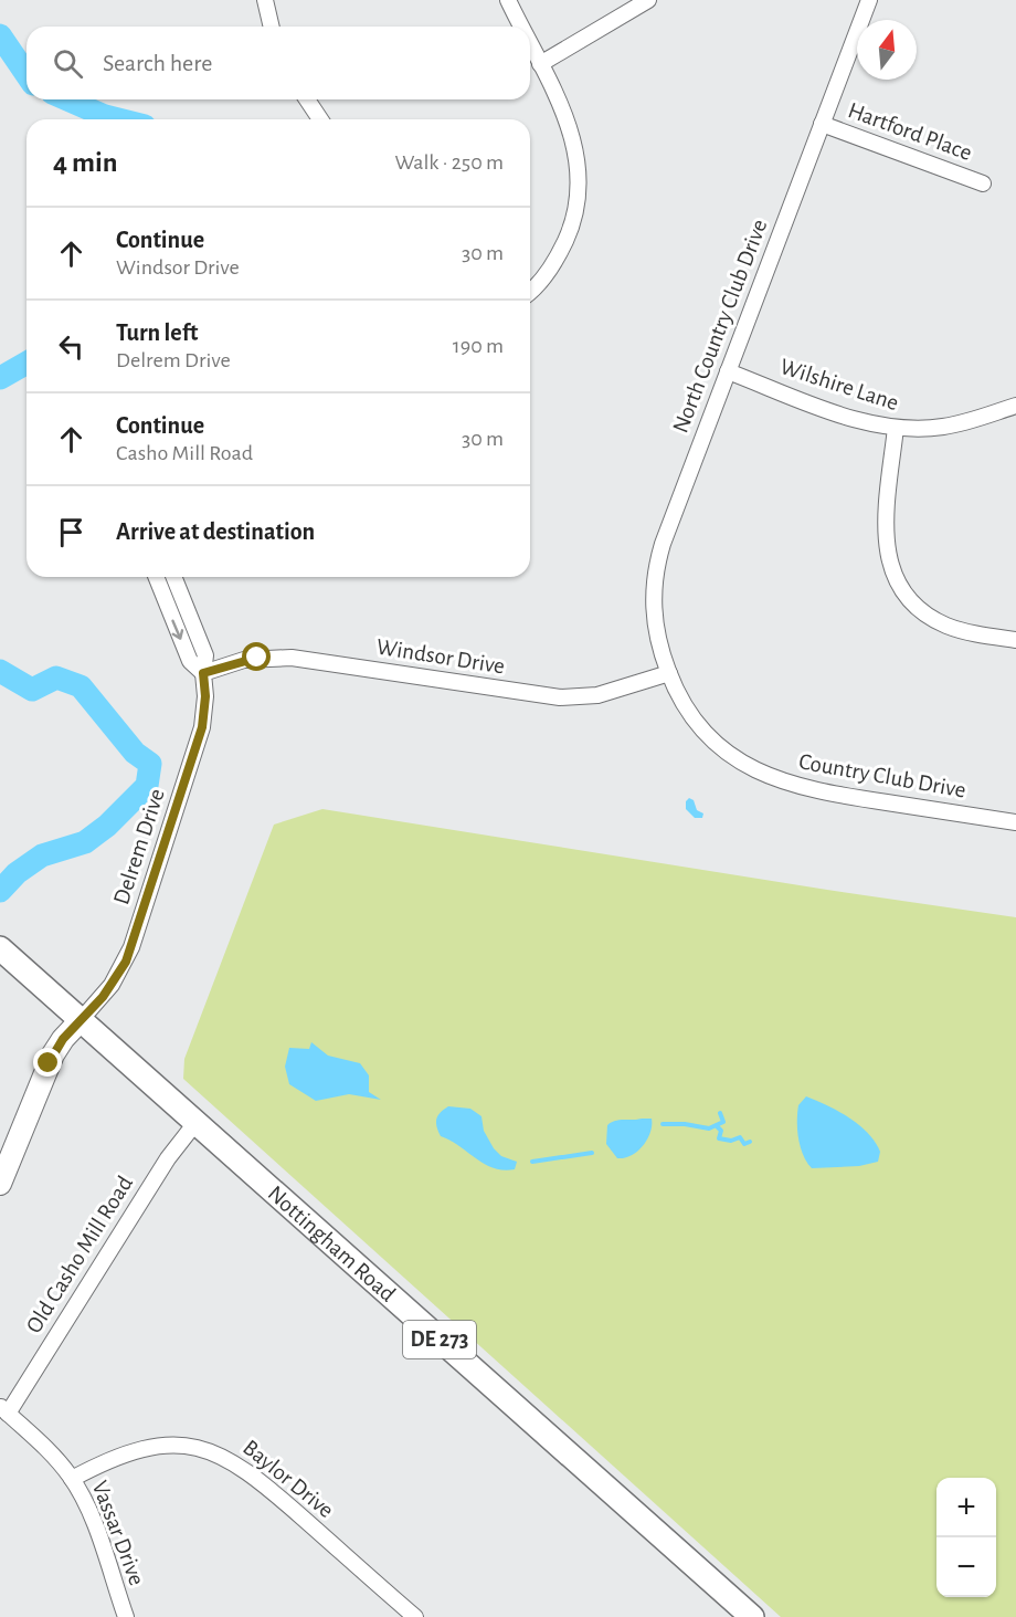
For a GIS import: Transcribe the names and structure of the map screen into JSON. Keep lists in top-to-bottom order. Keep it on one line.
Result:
{"streets":{"main road":["Nottingham Road","DE 273"],"street":["Hartford Place","North Country Club Drive","Wilshire Lane","Windsor Drive","Country Club Drive","Delrem Drive","Old Casho Mill Road","Baylor Drive","Vassar Drive"]},"crossings":[["Hartford Place","North Country Club Drive"],["North Country Club Drive","Wilshire Lane"],["North Country Club Drive","Windsor Drive"],["North Country Club Drive","Country Club Drive"],["Windsor Drive","Country Club Drive"],["Windsor Drive","Delrem Drive"],["Delrem Drive","Nottingham Road"],["Nottingham Road","Old Casho Mill Road"],["Old Casho Mill Road","Vassar Drive"],["Baylor Drive","Vassar Drive"]],"north":"top","page":{"search":"Search here","heading":["4 min","Walk · 250 m"],"list":[["Continue","Windsor Drive","30 m"],["Turn left","Delrem Drive","190 m"],["Continue","Casho Mill Road","30 m"],"Arrive at destination"],"map_buttons":["+","−"]}}
